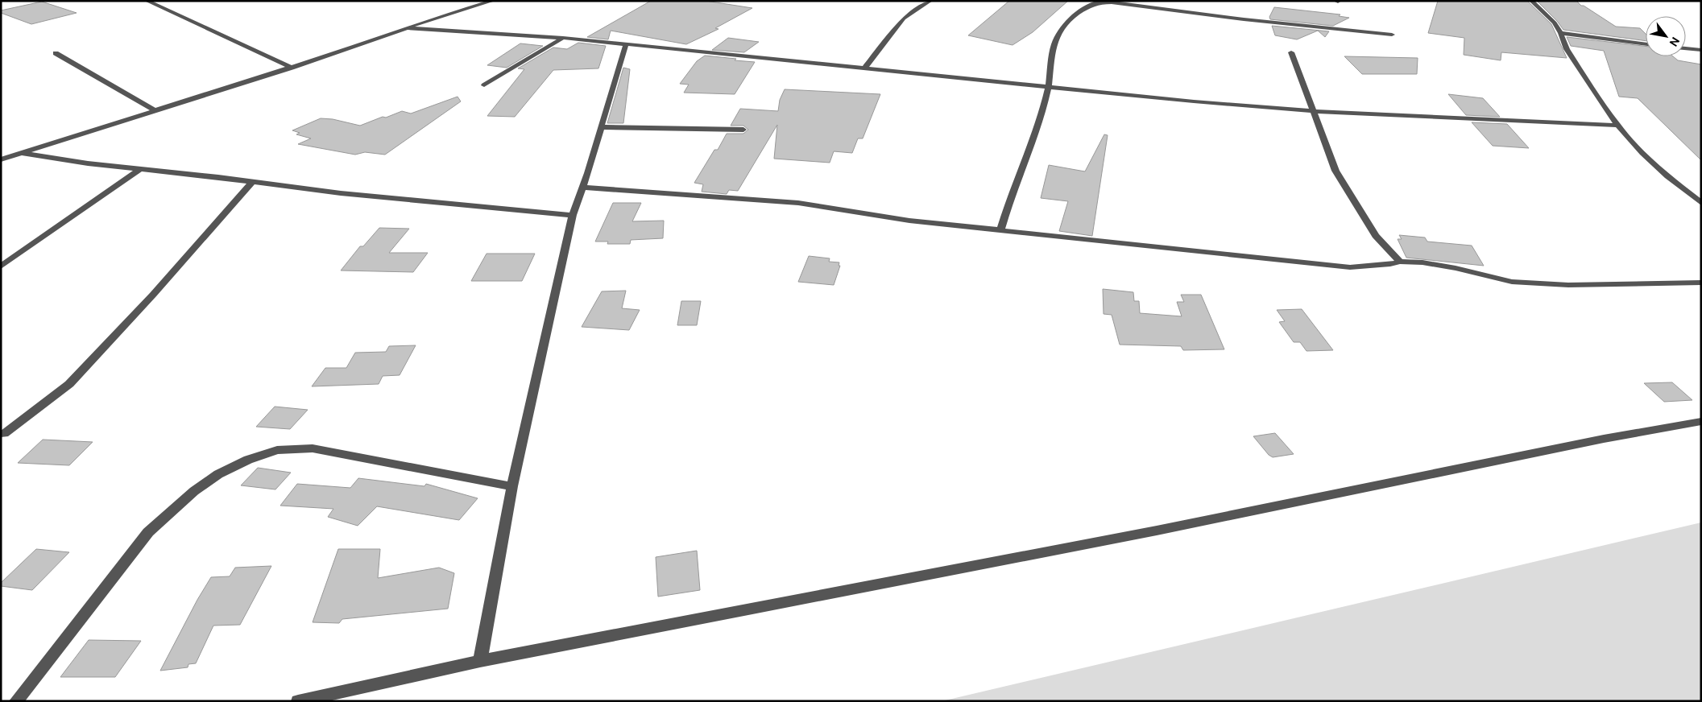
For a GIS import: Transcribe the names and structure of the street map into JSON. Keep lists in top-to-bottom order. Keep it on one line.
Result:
{"north":"bottom right"}
